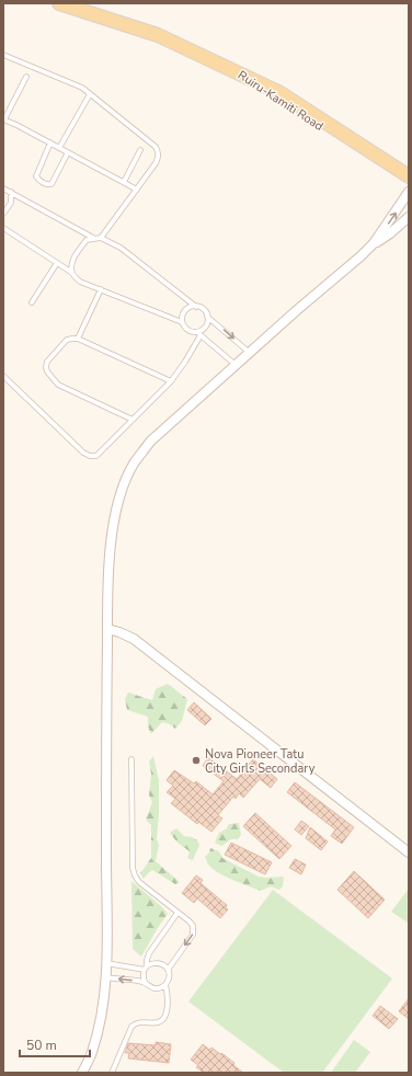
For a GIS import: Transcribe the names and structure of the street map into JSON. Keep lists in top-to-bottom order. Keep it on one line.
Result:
{"streets":{"main road":["Ruiru-Kamiti Road"]},"places":["Nova Pioneer Tatu City Girls Secondary"],"scale_bar":"50 m"}
